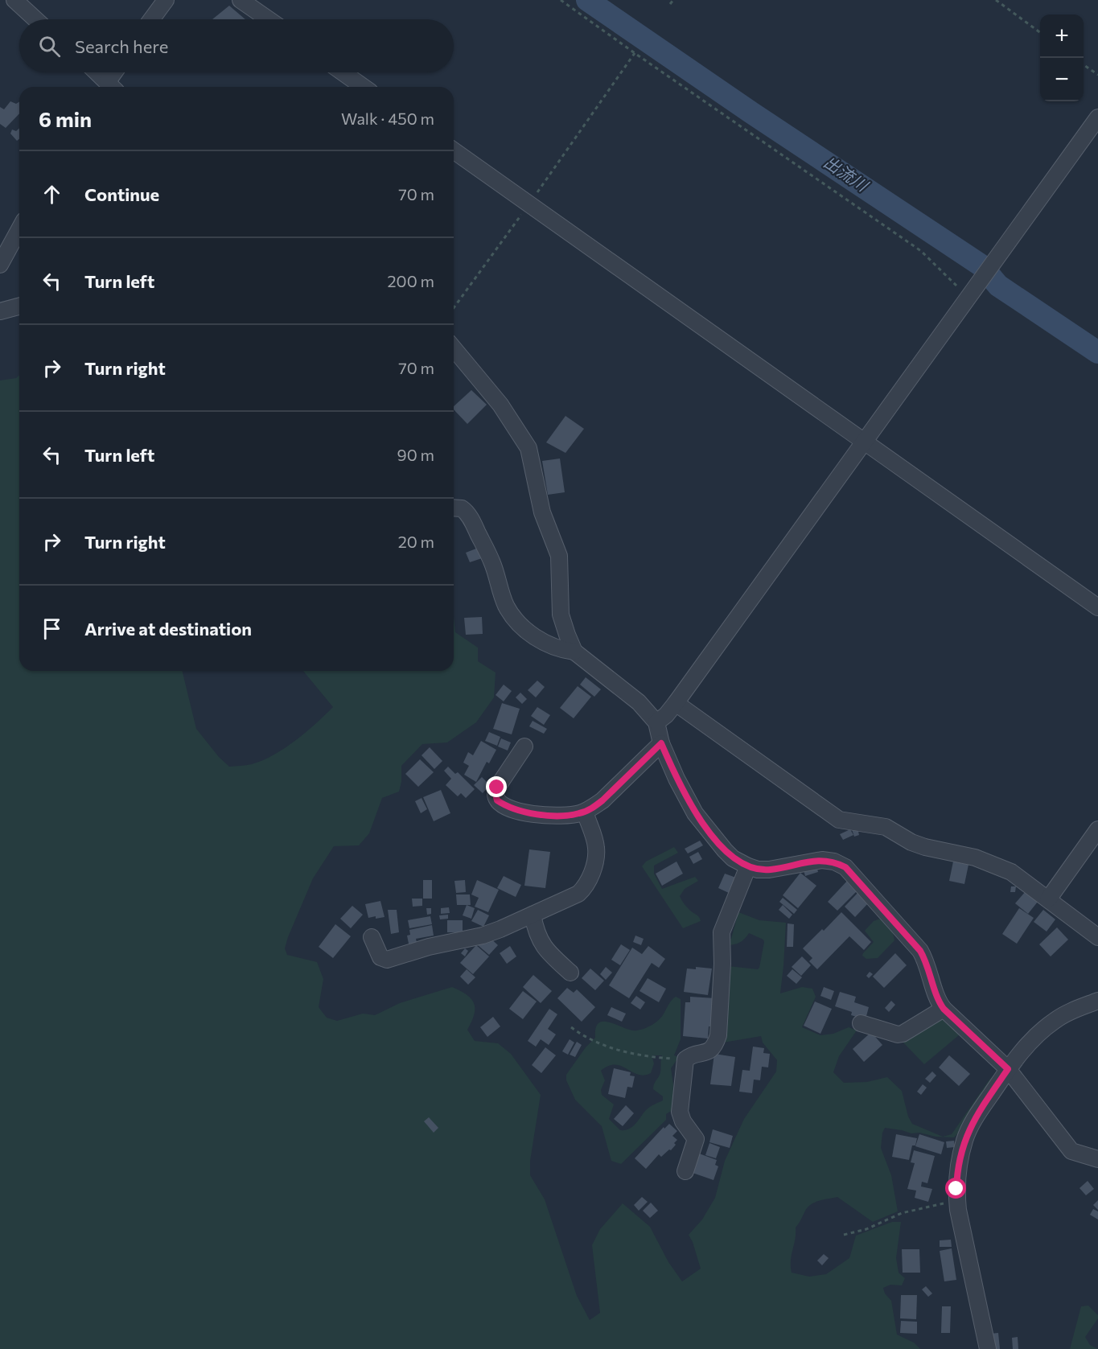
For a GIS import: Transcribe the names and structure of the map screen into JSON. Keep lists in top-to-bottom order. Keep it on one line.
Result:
{"water":["出流川"],"page":{"map_buttons":["+","−"],"search":"Search here","heading":["6 min","Walk · 450 m"],"list":[["Continue","70 m"],["Turn left","200 m"],["Turn right","70 m"],["Turn left","90 m"],["Turn right","20 m"],"Arrive at destination"]}}
